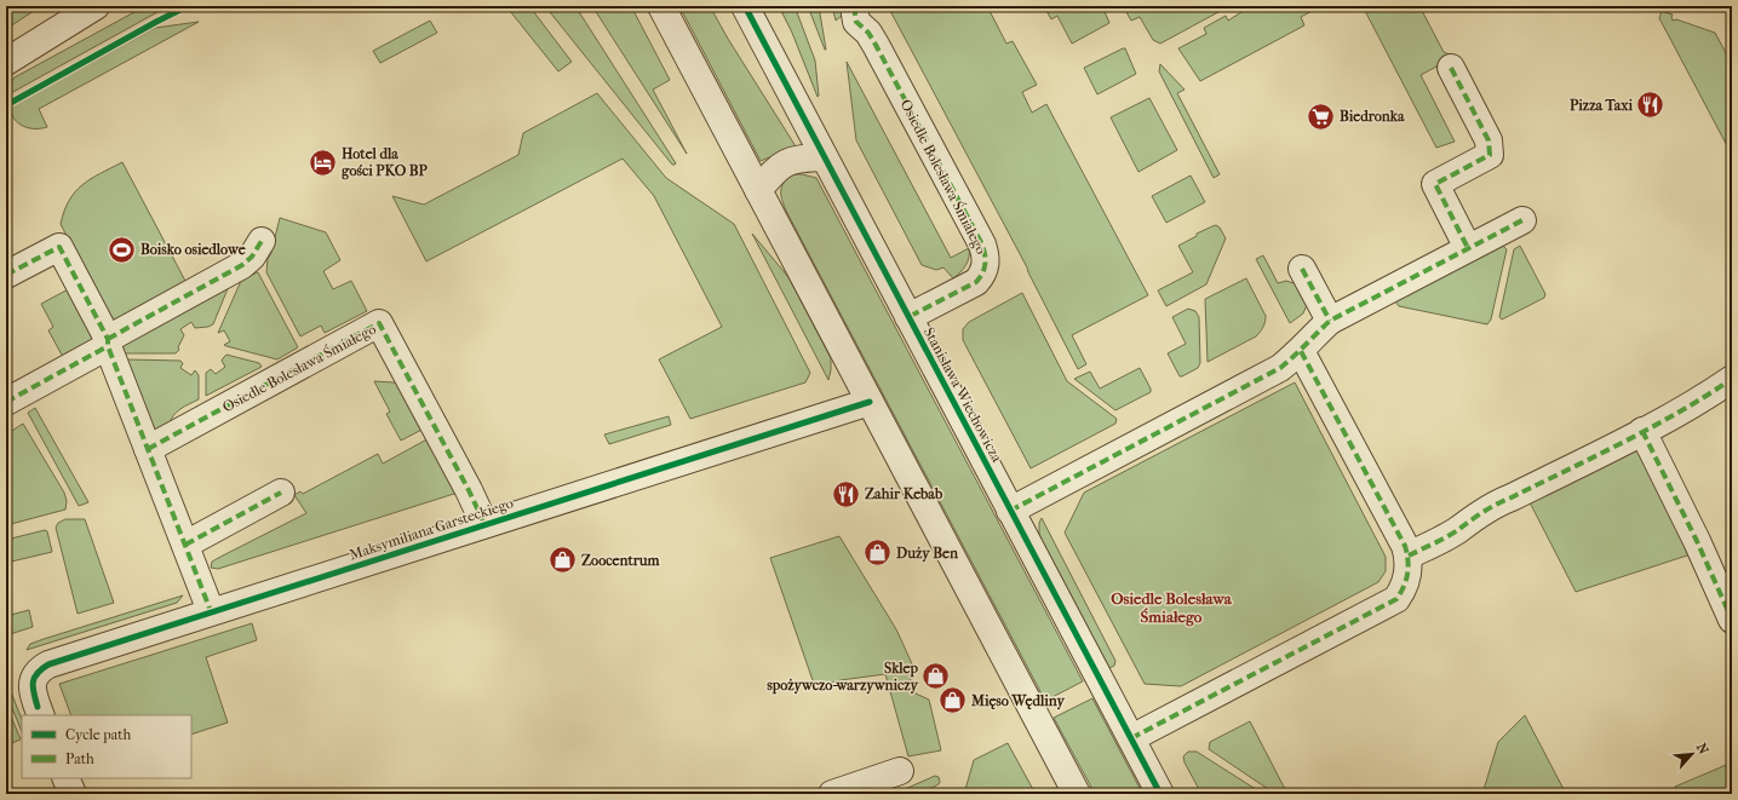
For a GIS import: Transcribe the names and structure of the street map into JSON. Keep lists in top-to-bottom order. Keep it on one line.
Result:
{"streets":{"street":["Osiedle Bolesława Śmiałego","Stanisława Wiechowicza","Maksymiliana Garsteckiego"]},"crossings":[["Osiedle Bolesława Śmiałego","Stanisława Wiechowicza"],["Osiedle Bolesława Śmiałego","Maksymiliana Garsteckiego"]],"districts":["Osiedle Bolesława Śmiałego"],"places":{"restaurant":["Pizza Taxi","Zahir Kebab"],"supermarket":["Biedronka"],"hotel":["Hotel dla gości PKO BP"],"sports":["Boisko osiedlowe"],"shop":["Duży Ben","Zoocentrum","Sklep spożywczo-warzywniczy","Mięso Wędliny"]},"legend":["Cycle path","Path"],"north":"top right"}
